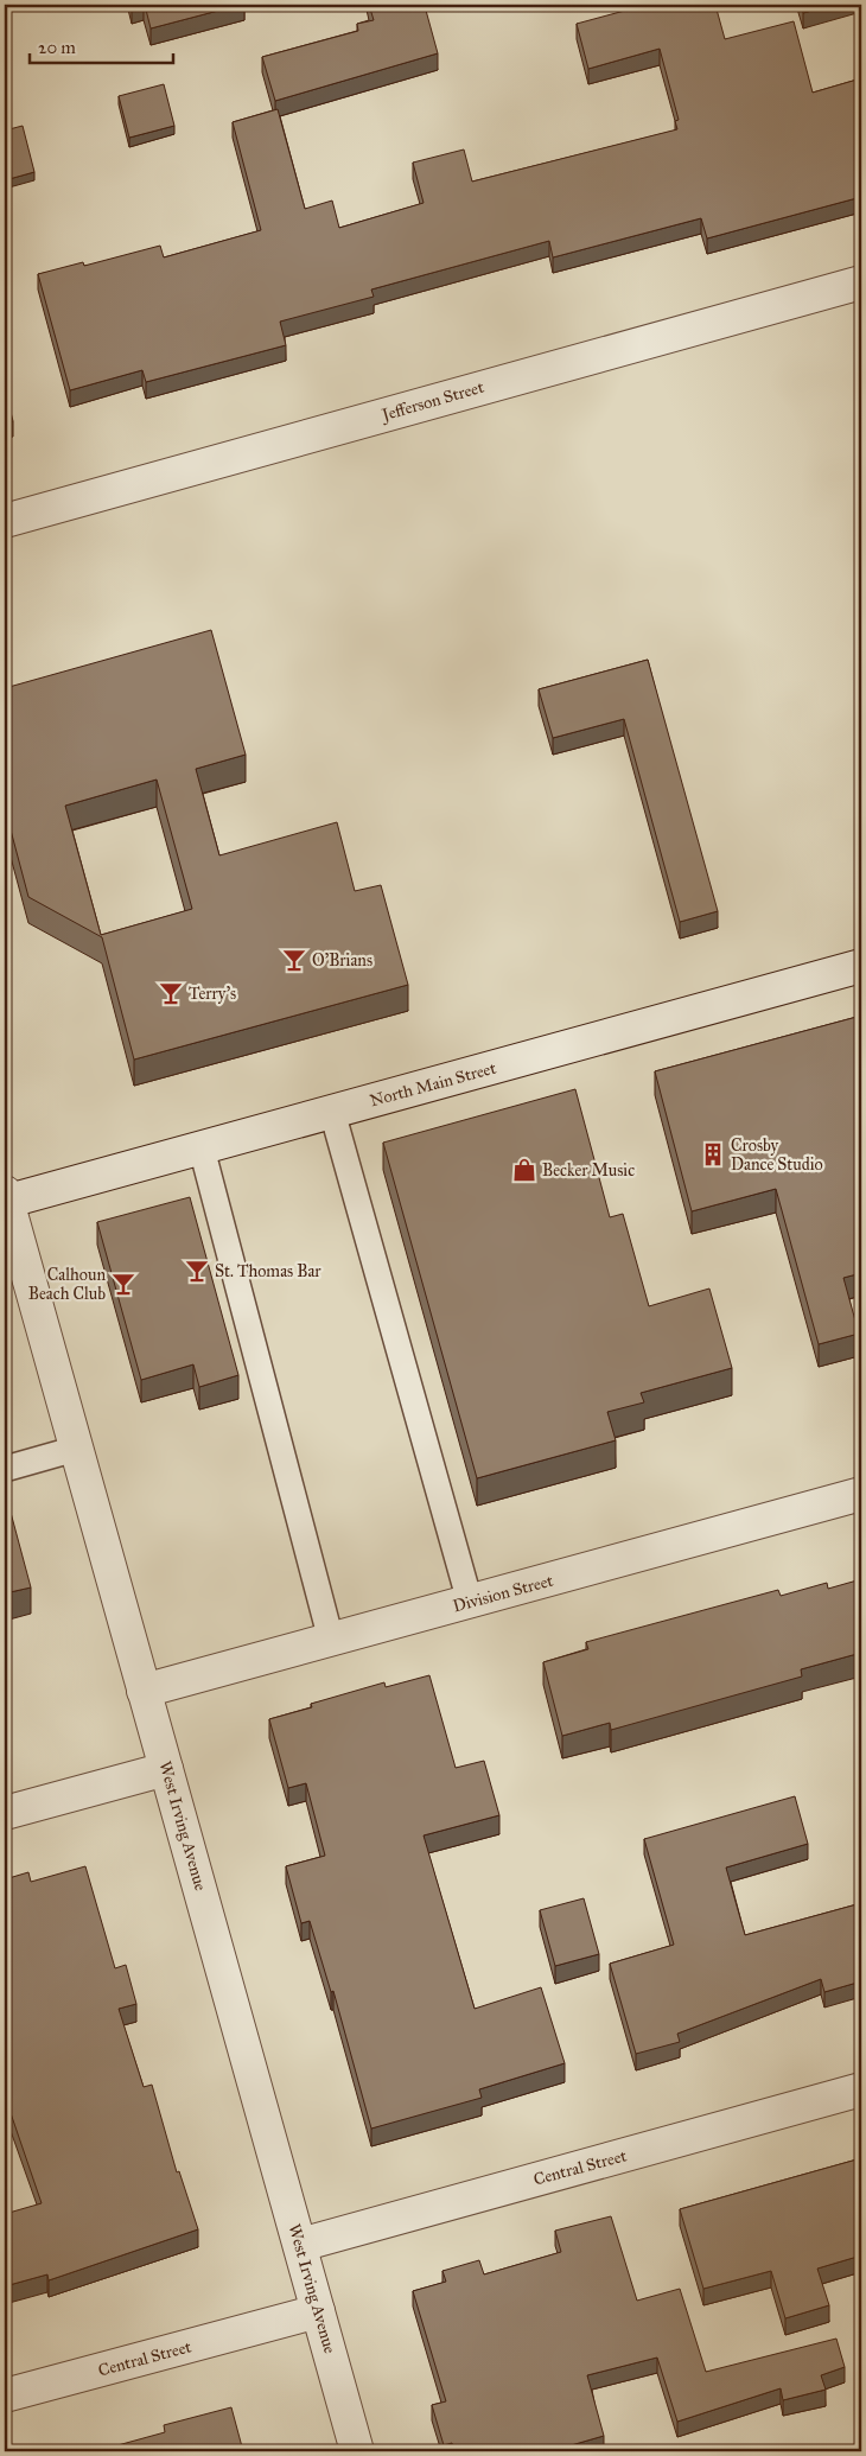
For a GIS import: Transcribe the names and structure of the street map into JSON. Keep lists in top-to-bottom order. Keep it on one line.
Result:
{"streets":{"street":["Jefferson Street","North Main Street","Division Street","West Irving Avenue","Central Street"]},"crossings":[["North Main Street","West Irving Avenue"],["Division Street","West Irving Avenue"],["West Irving Avenue","Central Street"]],"places":{"bar":["O'Brians","Terry's","St. Thomas Bar","Calhoun Beach Club"],"building":["Crosby Dance Studio"],"shop":["Becker Music"]},"scale_bar":"20 m"}
